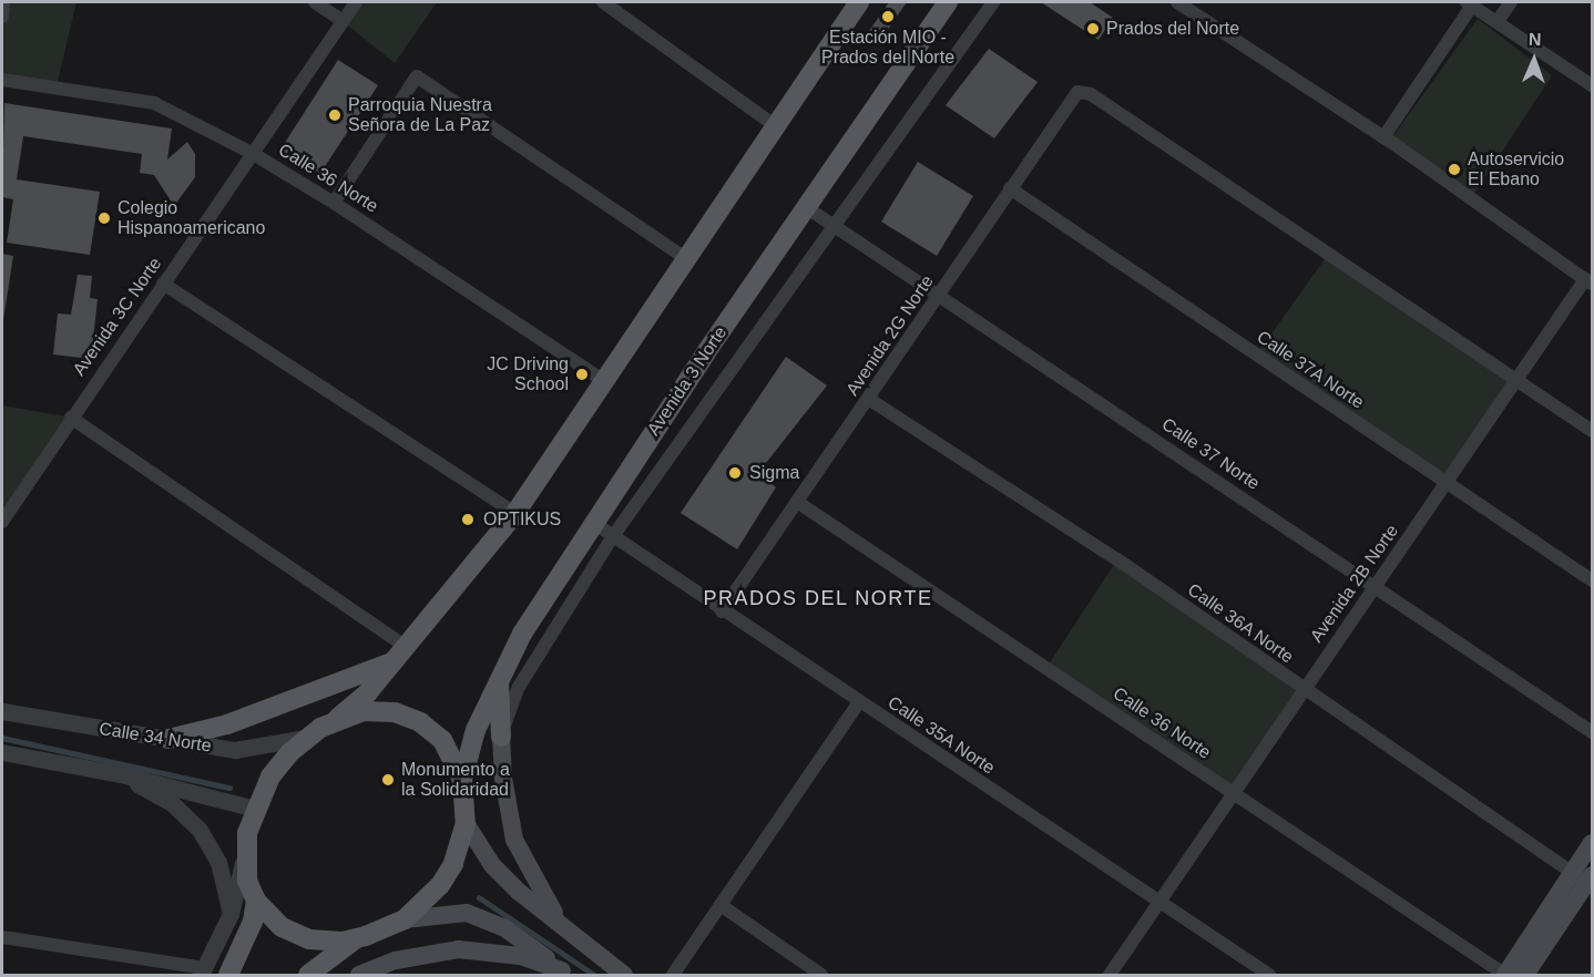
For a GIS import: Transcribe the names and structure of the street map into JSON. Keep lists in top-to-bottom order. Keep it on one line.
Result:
{"streets":{"main road":["Avenida 3 Norte"],"street":["Calle 36 Norte","Avenida 3C Norte","Avenida 2G Norte","Calle 37A Norte","Calle 37 Norte","Avenida 2B Norte","Calle 36A Norte","Calle 35A Norte","Calle 34 Norte"]},"crossings":[["Calle 36 Norte","Avenida 3C Norte"],["Calle 36 Norte","Avenida 2G Norte"],["Calle 36 Norte","Avenida 2B Norte"],["Avenida 2G Norte","Calle 37A Norte"],["Avenida 2G Norte","Calle 37 Norte"],["Avenida 2G Norte","Avenida 2B Norte"],["Avenida 2G Norte","Calle 36A Norte"],["Avenida 2G Norte","Calle 35A Norte"],["Calle 37A Norte","Avenida 2B Norte"],["Avenida 3 Norte","Calle 37 Norte"],["Avenida 3 Norte","Calle 35A Norte"],["Avenida 3 Norte","Calle 34 Norte"],["Calle 37 Norte","Avenida 2B Norte"],["Avenida 2B Norte","Calle 36A Norte"],["Avenida 2B Norte","Calle 35A Norte"]],"districts":["PRADOS DEL NORTE"],"places":["Estación MIO - Prados del Norte","Prados del Norte","Parroquia Nuestra Señora de La Paz","Autoservicio El Ebano","Colegio Hispanoamericano","JC Driving School","Sigma","OPTIKUS","Monumento a la Solidaridad"],"north":"top"}
